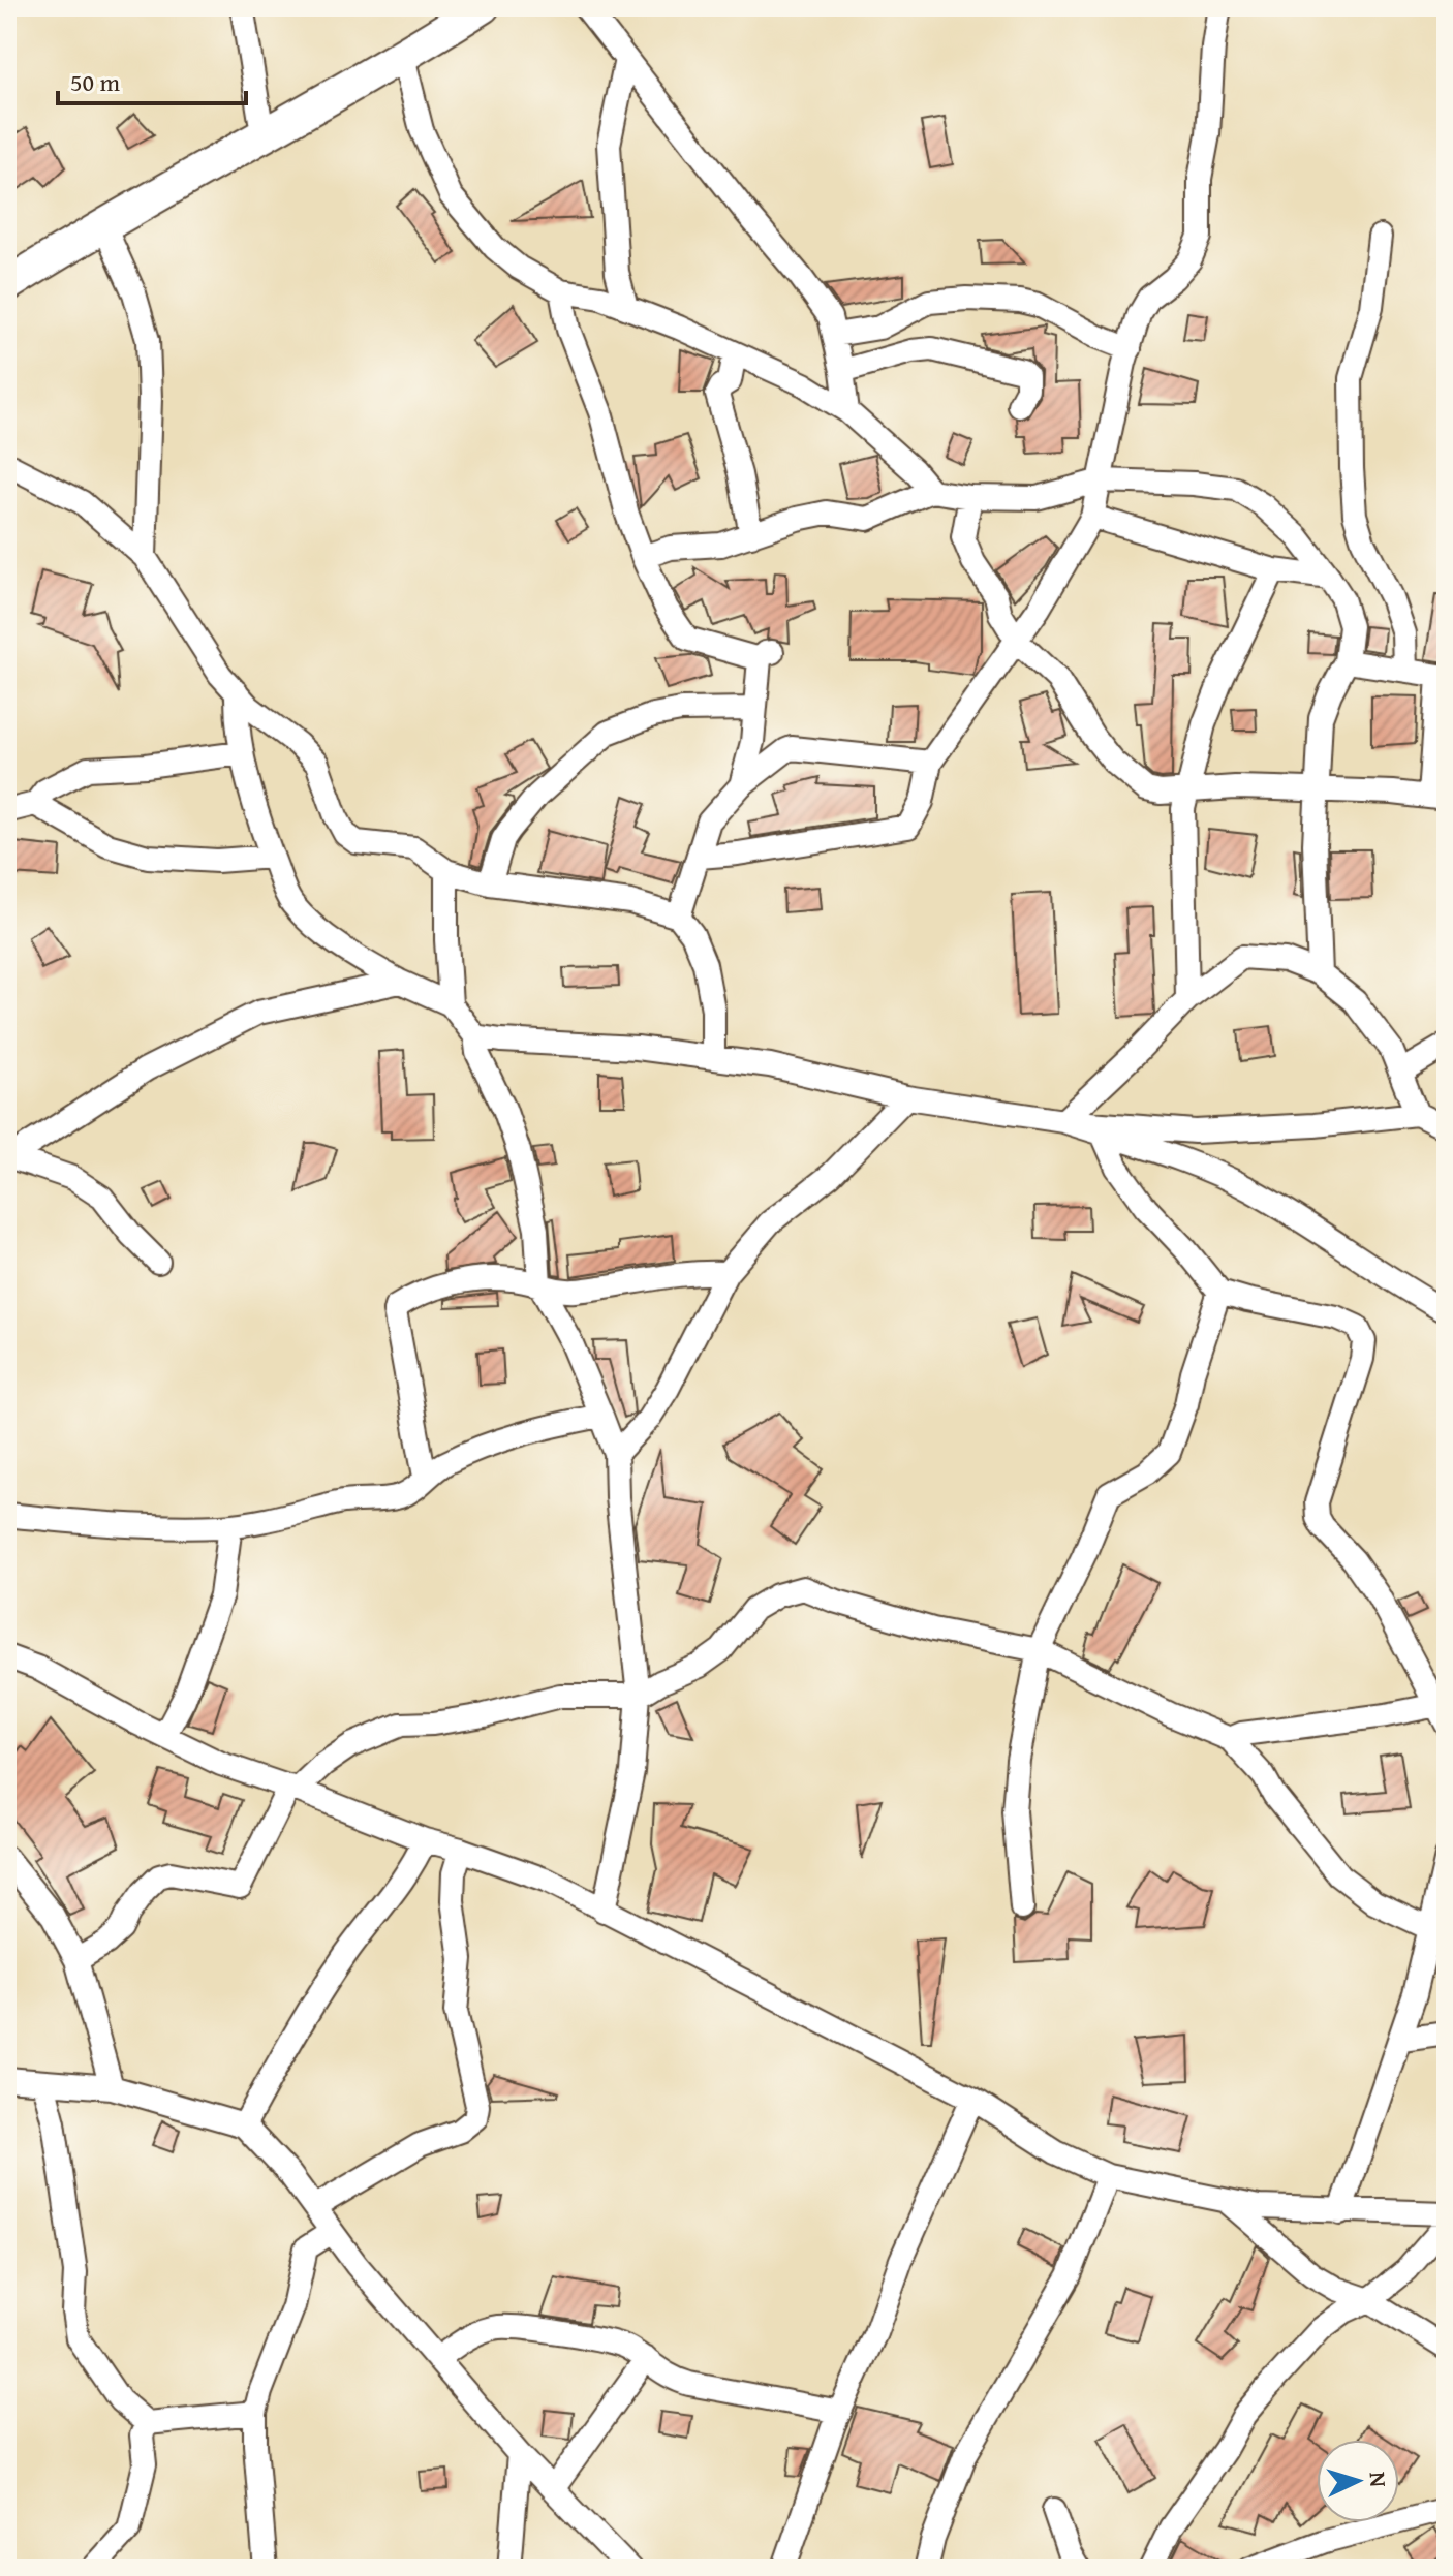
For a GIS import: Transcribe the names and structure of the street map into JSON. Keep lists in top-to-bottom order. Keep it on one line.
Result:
{"scale_bar":"50 m","north":"right"}
